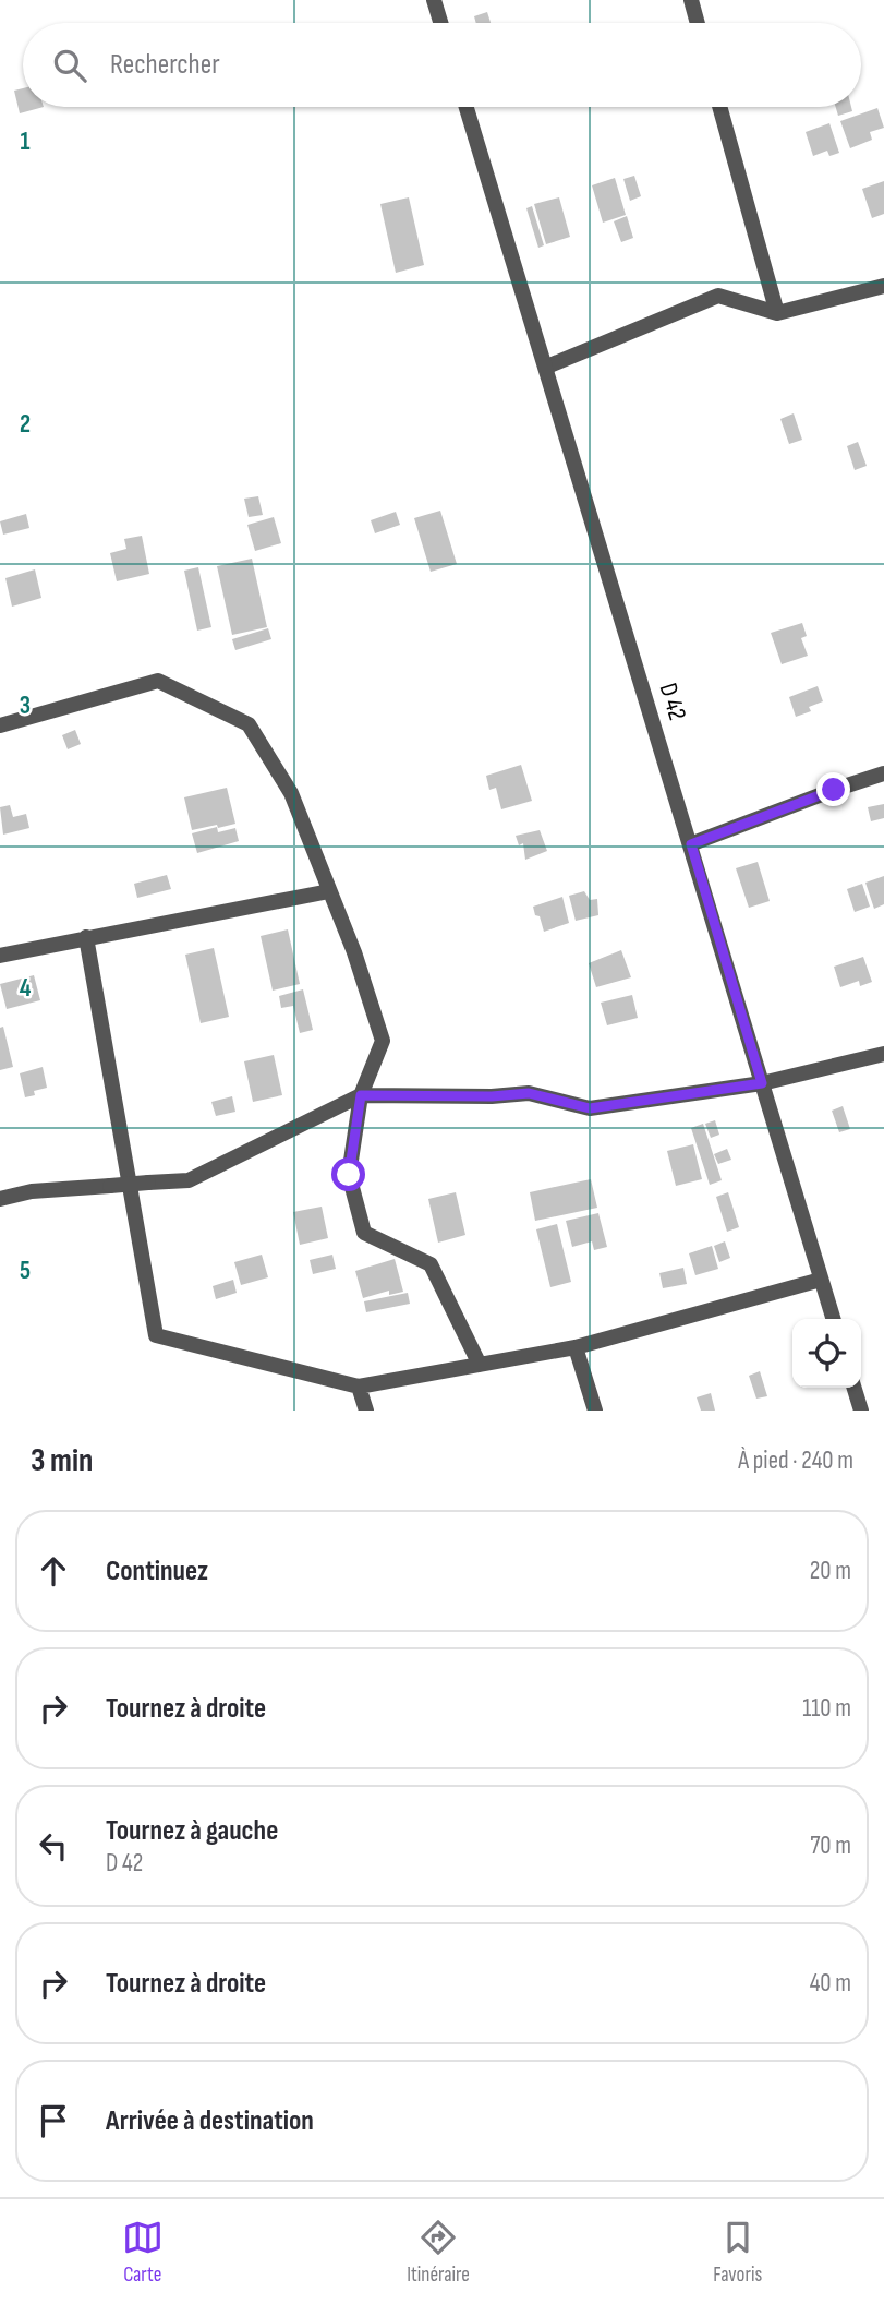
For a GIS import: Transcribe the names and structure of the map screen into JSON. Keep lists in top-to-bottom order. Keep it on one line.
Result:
{"streets":{"street":["D 42"]},"page":{"search":"Rechercher","heading":["3 min","À pied · 240 m"],"list":[["Continuez","20 m"],["Tournez à droite","110 m"],["Tournez à gauche","D 42","70 m"],["Tournez à droite","40 m"],"Arrivée à destination"],"nav":["Carte","Itinéraire","Favoris"]},"grid":{"rows":["1","2","3","4","5"]}}
